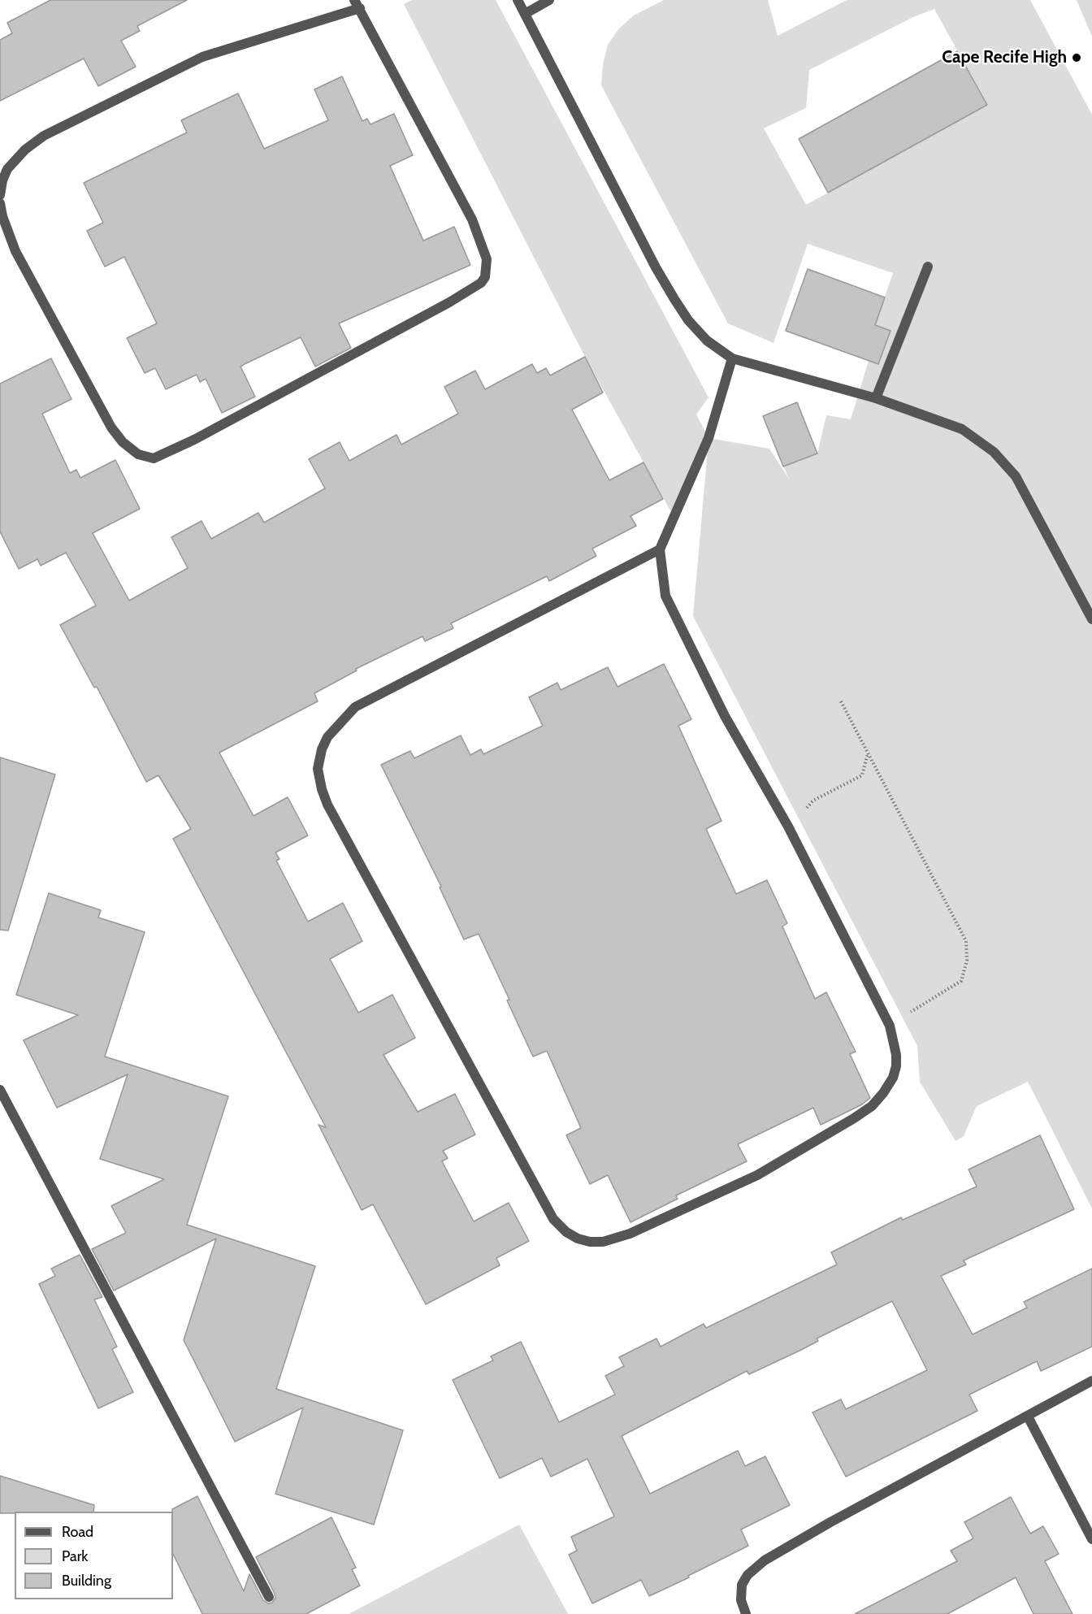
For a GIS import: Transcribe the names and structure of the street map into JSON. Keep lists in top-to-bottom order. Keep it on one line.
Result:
{"places":["Cape Recife High"],"legend":["Road","Park","Building"]}
